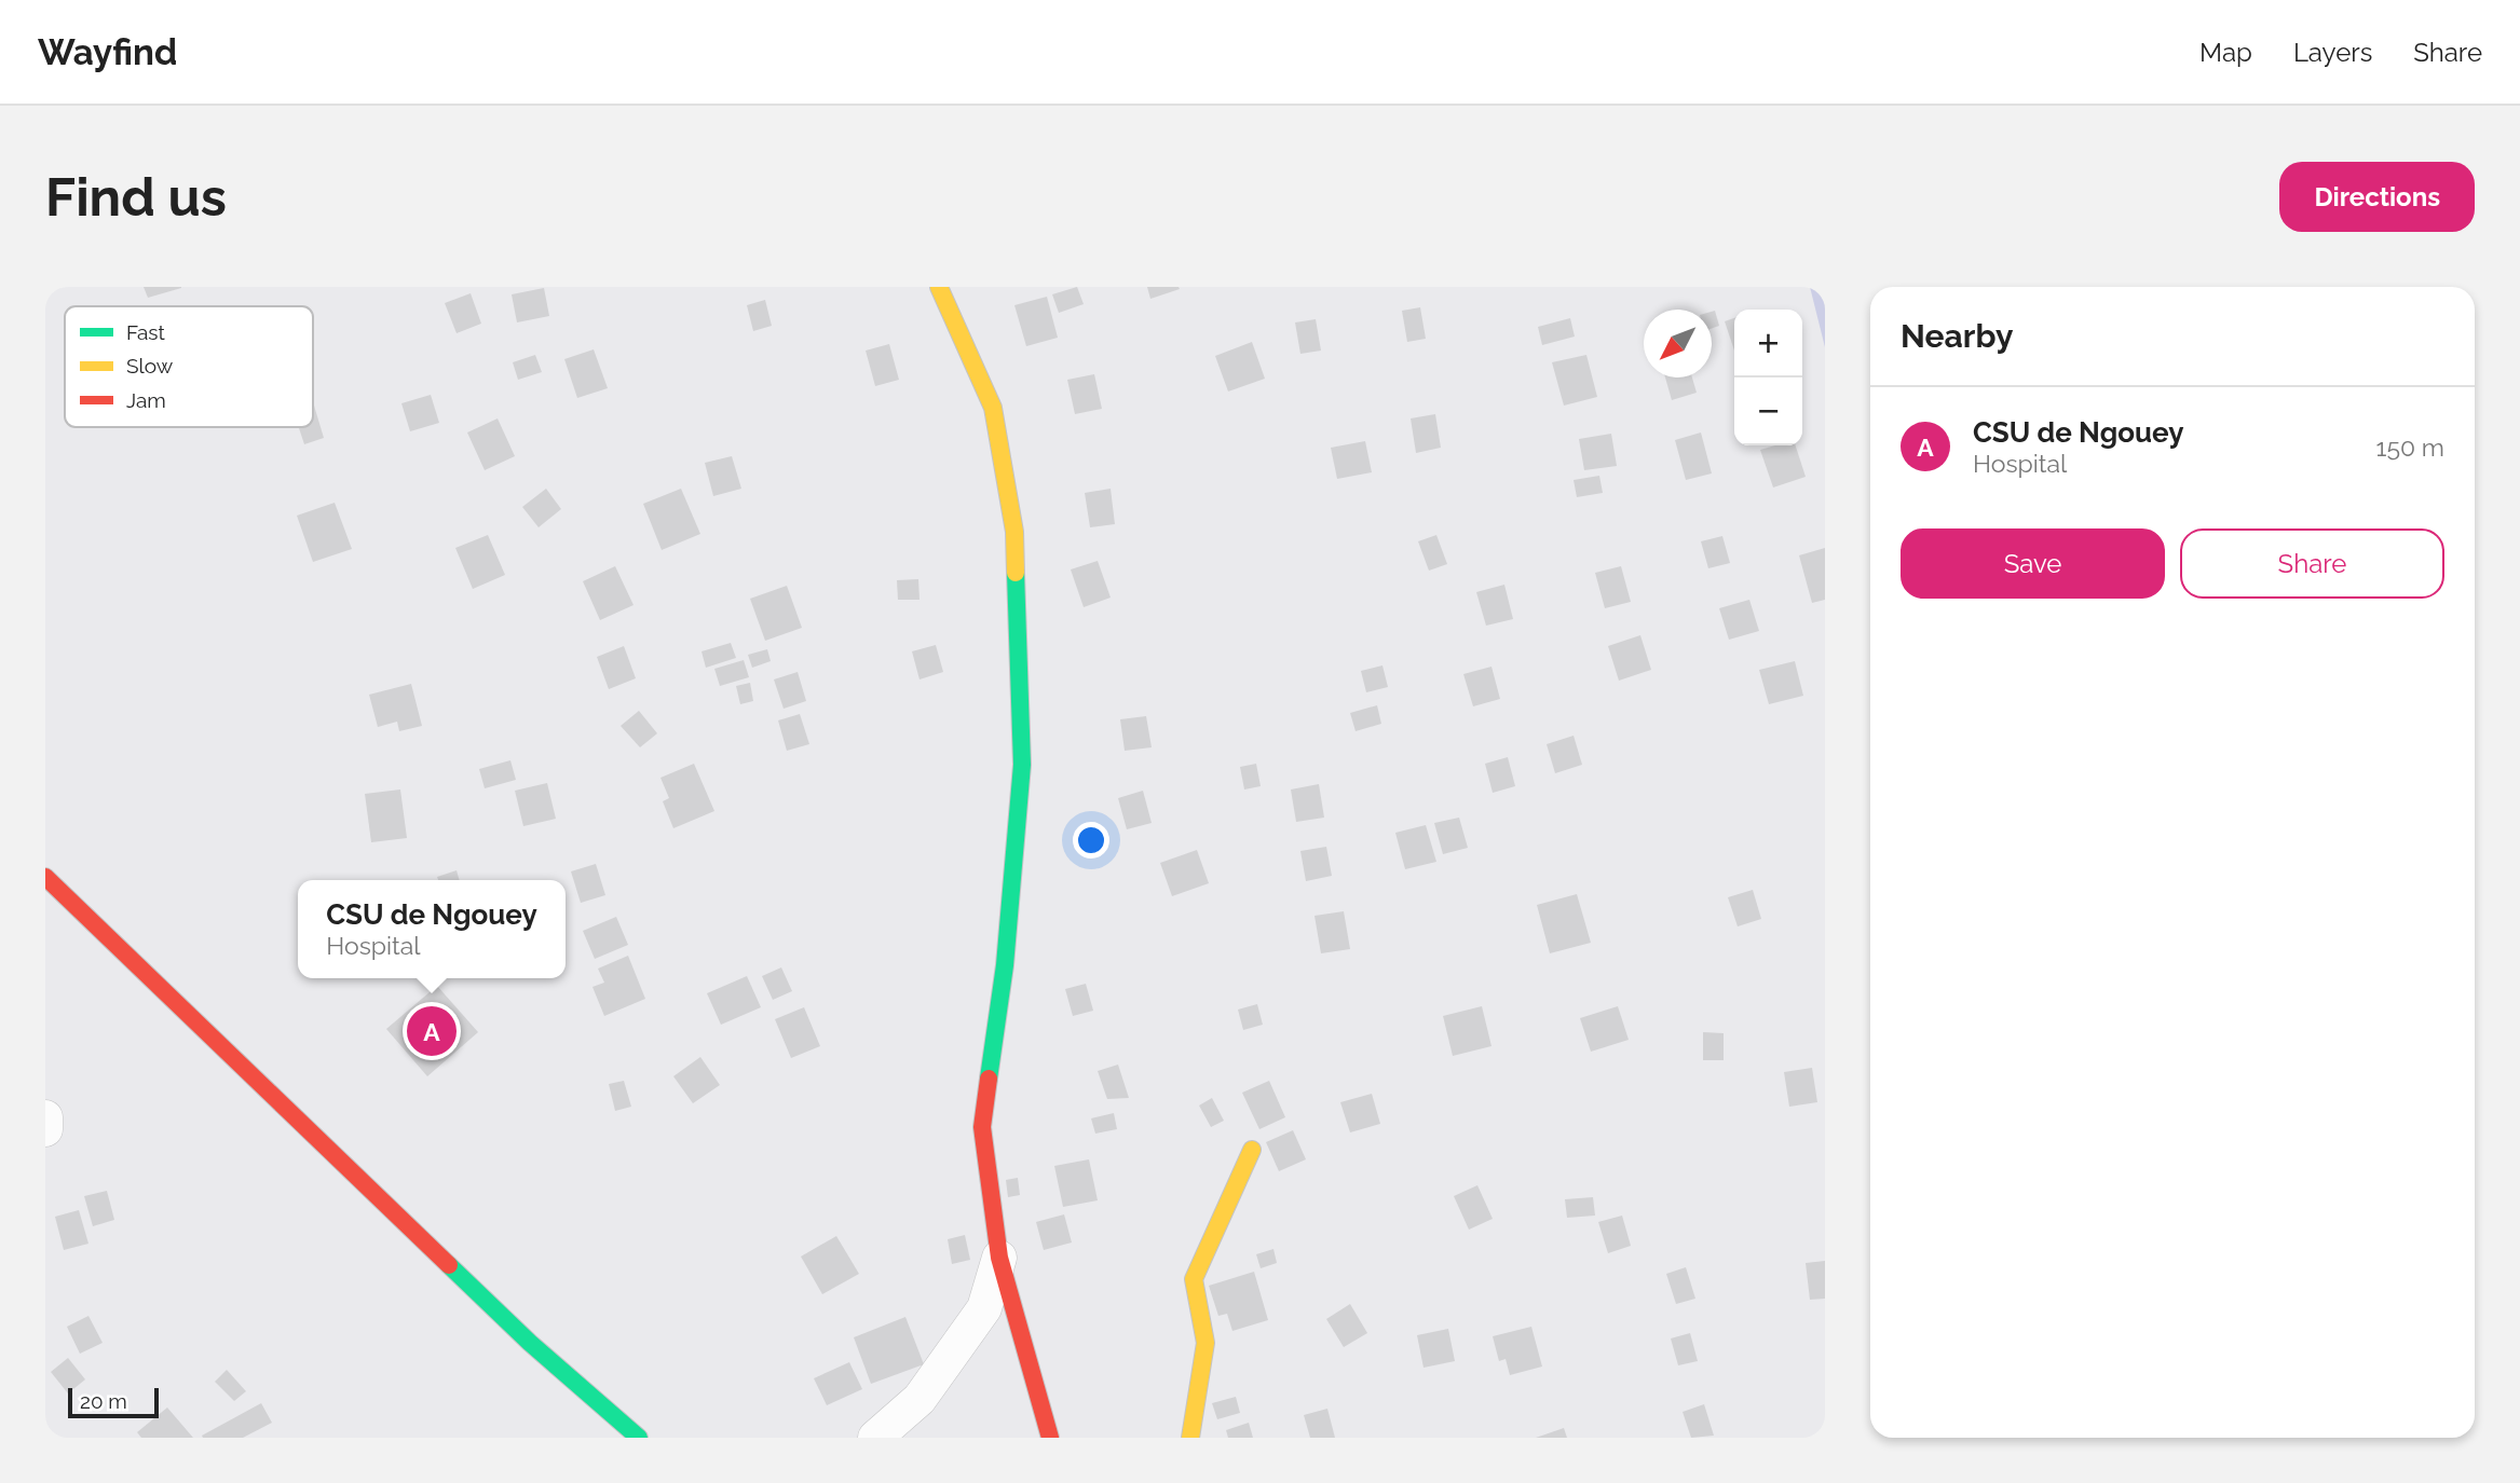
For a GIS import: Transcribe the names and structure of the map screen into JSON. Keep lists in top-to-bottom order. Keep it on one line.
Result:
{"legend":["Fast","Slow","Jam"],"scale_bar":"20 m","north":"bottom left","page":{"header":"Wayfind","nav":["Map","Layers","Share"],"buttons":["Directions",["Save","Share"]],"title":"Find us","heading":"Nearby","map_buttons":["+","−"],"list":[{"mark":"A","name":"CSU de Ngouey","note":"Hospital","value":"150 m"}],"popup":["CSU de Ngouey","Hospital"],"pins":"A","scale":"20 m"}}
